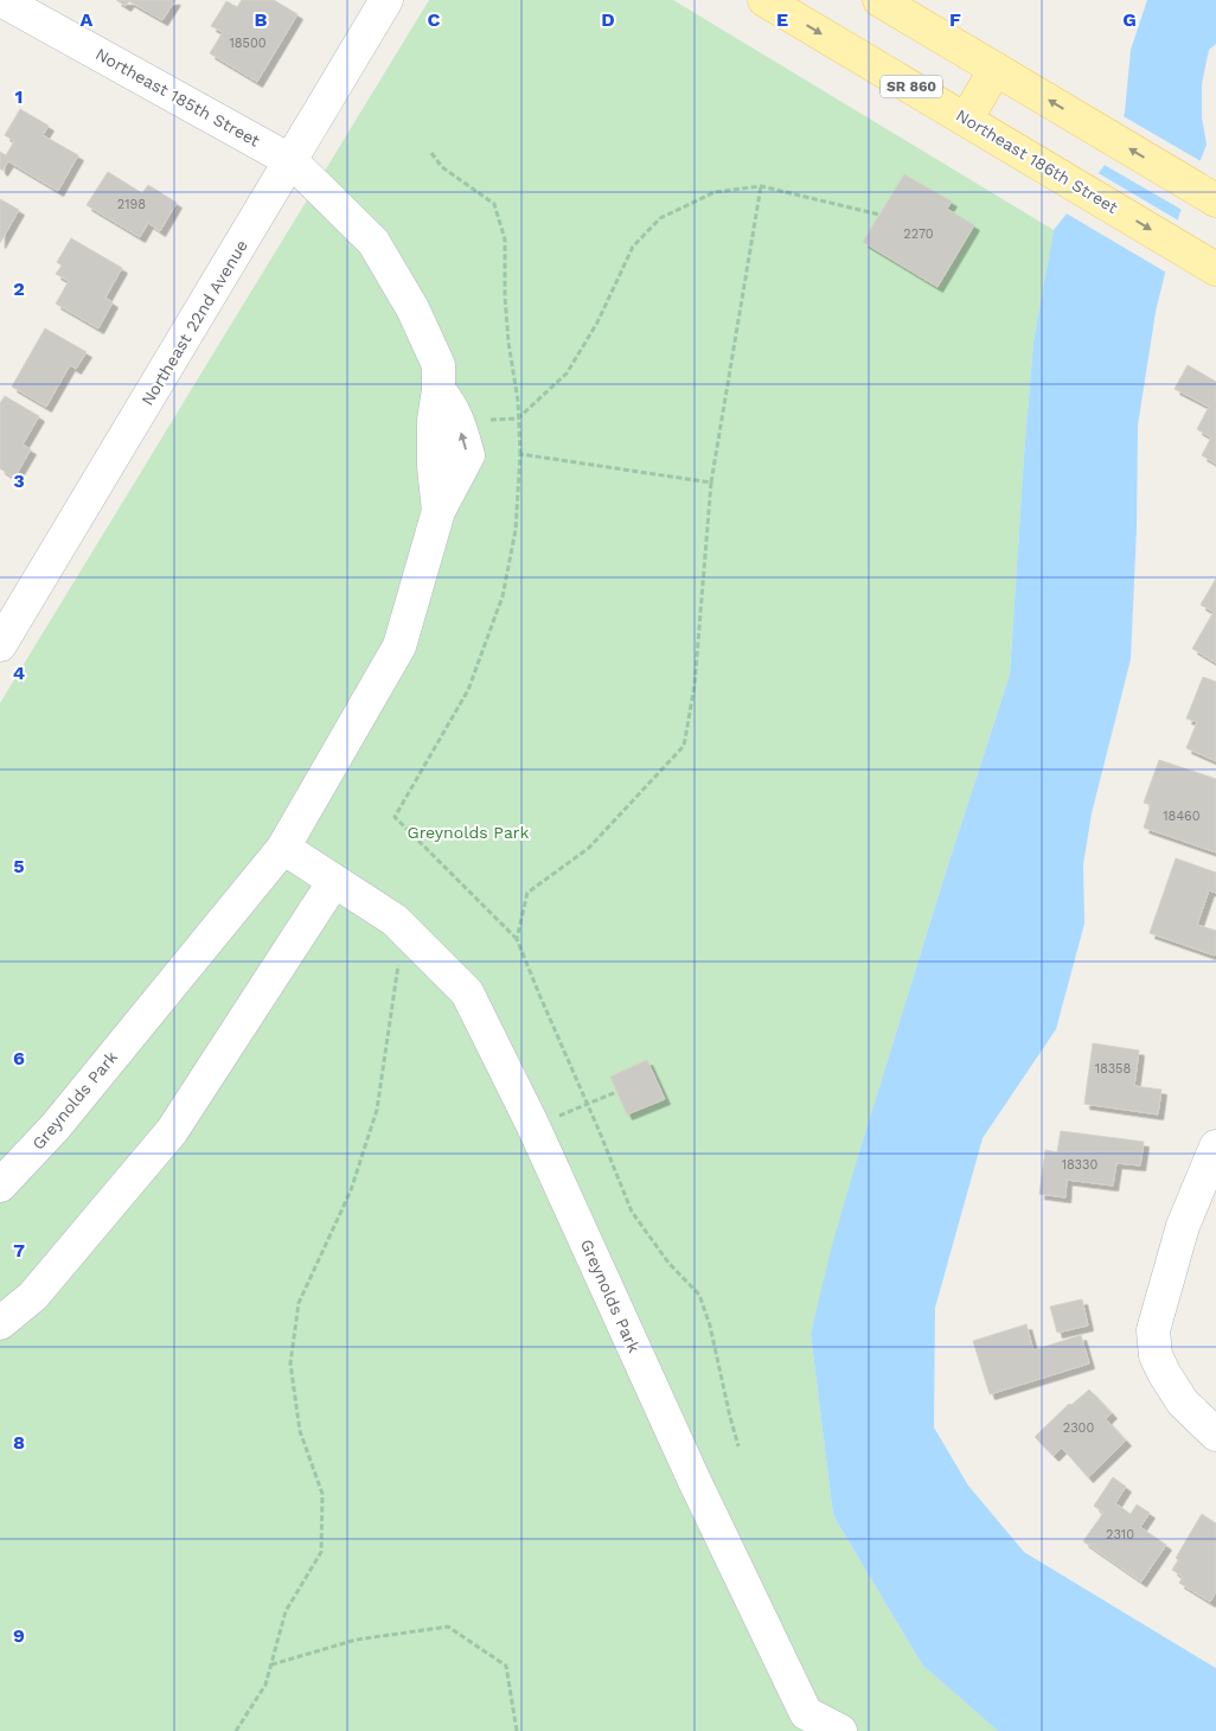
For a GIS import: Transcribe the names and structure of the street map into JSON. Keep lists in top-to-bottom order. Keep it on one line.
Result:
{"streets":{"main road":["SR 860","Northeast 186th Street"],"street":["Northeast 185th Street","Northeast 22nd Avenue","Greynolds Park"]},"crossings":[["Northeast 185th Street","Northeast 22nd Avenue"],["Northeast 185th Street","Greynolds Park"],["Northeast 22nd Avenue","Greynolds Park"]],"parks":["Greynolds Park"],"house_numbers":["18500","2198","2270","18460","18358","18330","2300","2310"],"grid":{"columns":["A","B","C","D","E","F","G"],"rows":["1","2","3","4","5","6","7","8","9"]}}
